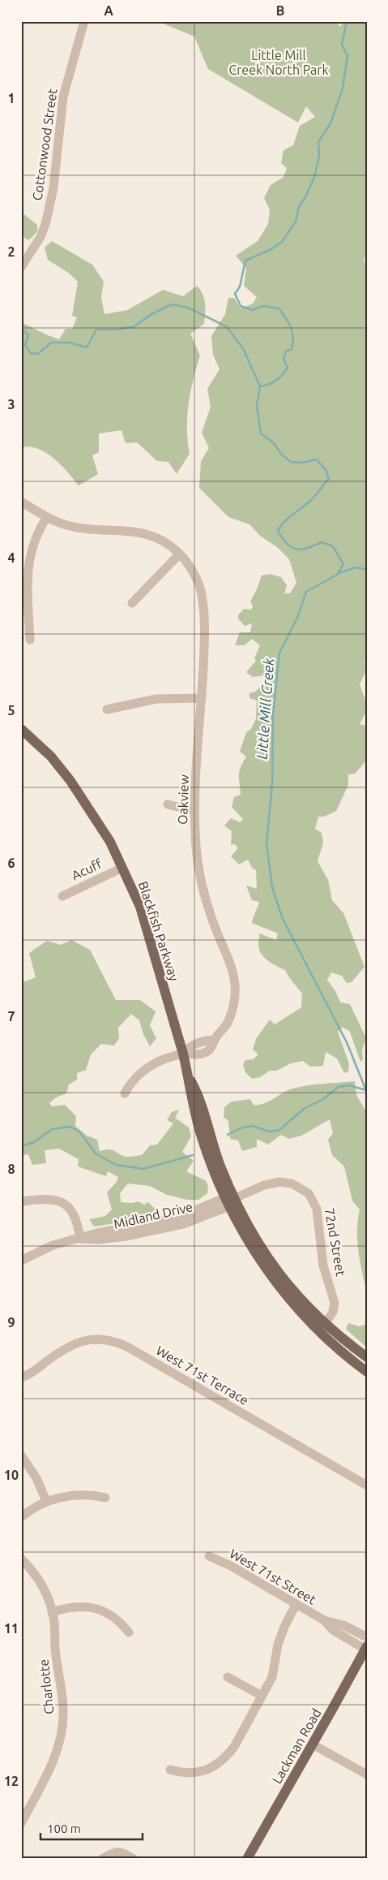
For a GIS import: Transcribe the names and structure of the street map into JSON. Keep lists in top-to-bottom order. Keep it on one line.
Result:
{"streets":{"main road":["Blackfish Parkway","Lackman Road"],"street":["Cottonwood Street","Oakview","Acuff","Midland Drive","72nd Street","West 71st Terrace","West 71st Street","Charlotte"]},"crossings":[["Oakview","Blackfish Parkway"],["Acuff","Blackfish Parkway"],["Blackfish Parkway","Midland Drive"],["Blackfish Parkway","72nd Street"],["Midland Drive","72nd Street"],["West 71st Street","Lackman Road"]],"water":["Little Mill Creek"],"parks":["Little Mill Creek North Park"],"scale_bar":"100 m","grid":{"columns":["A","B"],"rows":["1","2","3","4","5","6","7","8","9","10","11","12"]}}
